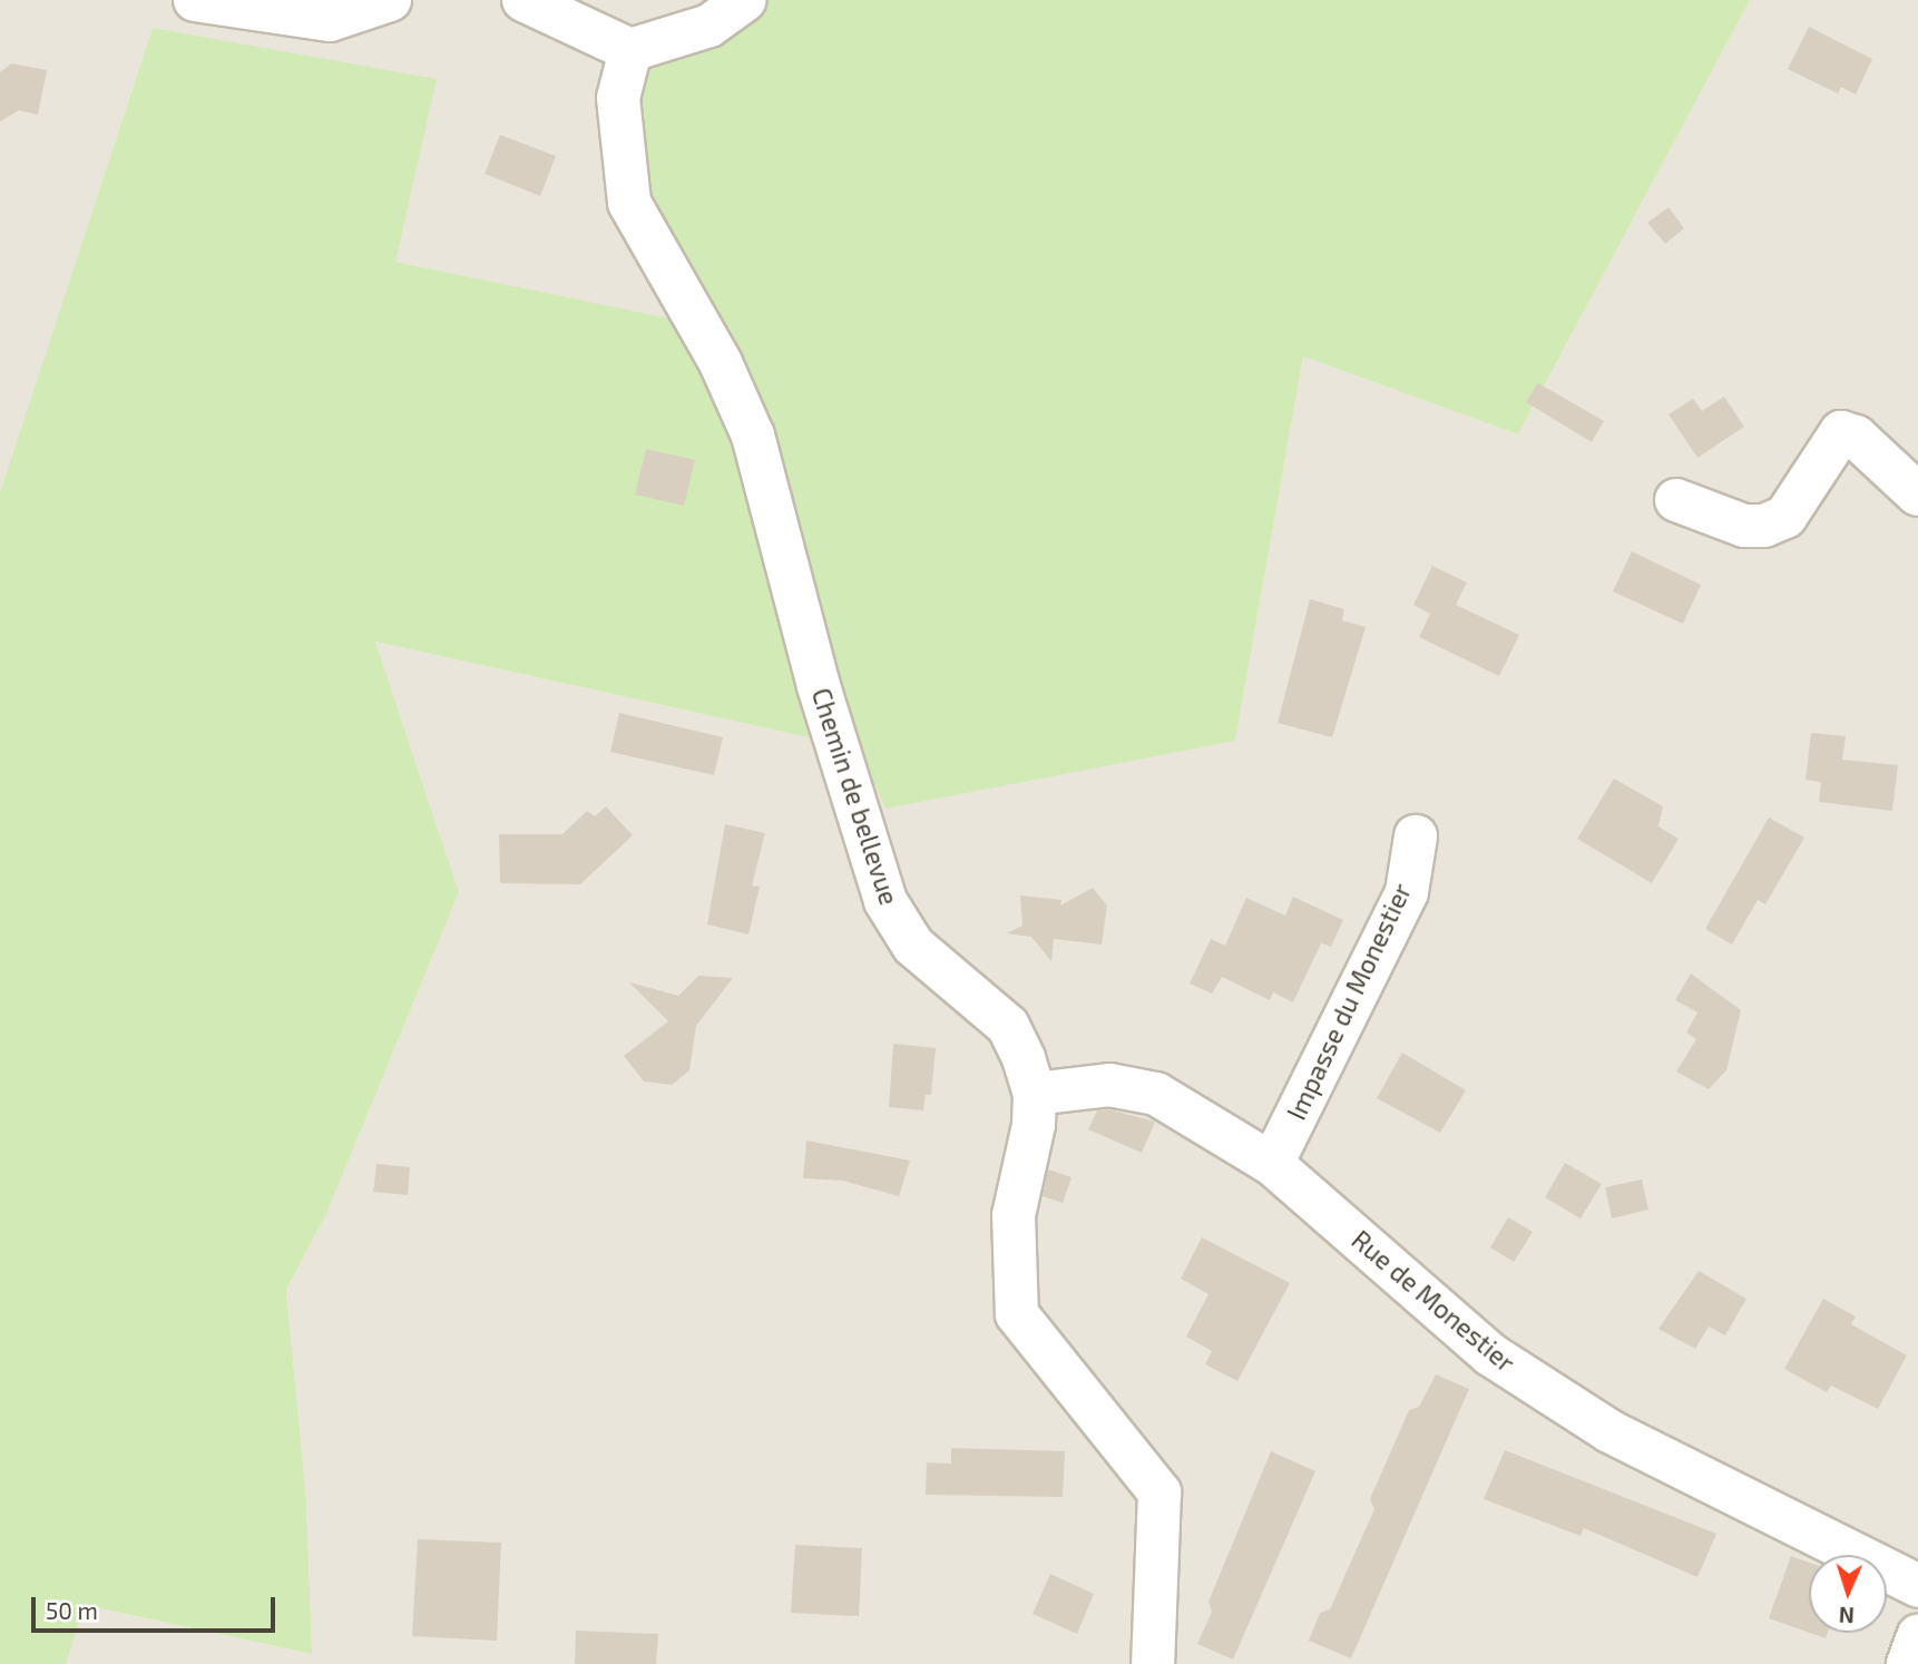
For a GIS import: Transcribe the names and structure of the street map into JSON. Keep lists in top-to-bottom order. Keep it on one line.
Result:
{"streets":{"street":["Chemin de bellevue","Impasse du Monestier","Rue de Monestier"]},"crossings":[["Chemin de bellevue","Rue de Monestier"],["Impasse du Monestier","Rue de Monestier"]],"scale_bar":"50 m","north":"bottom"}
